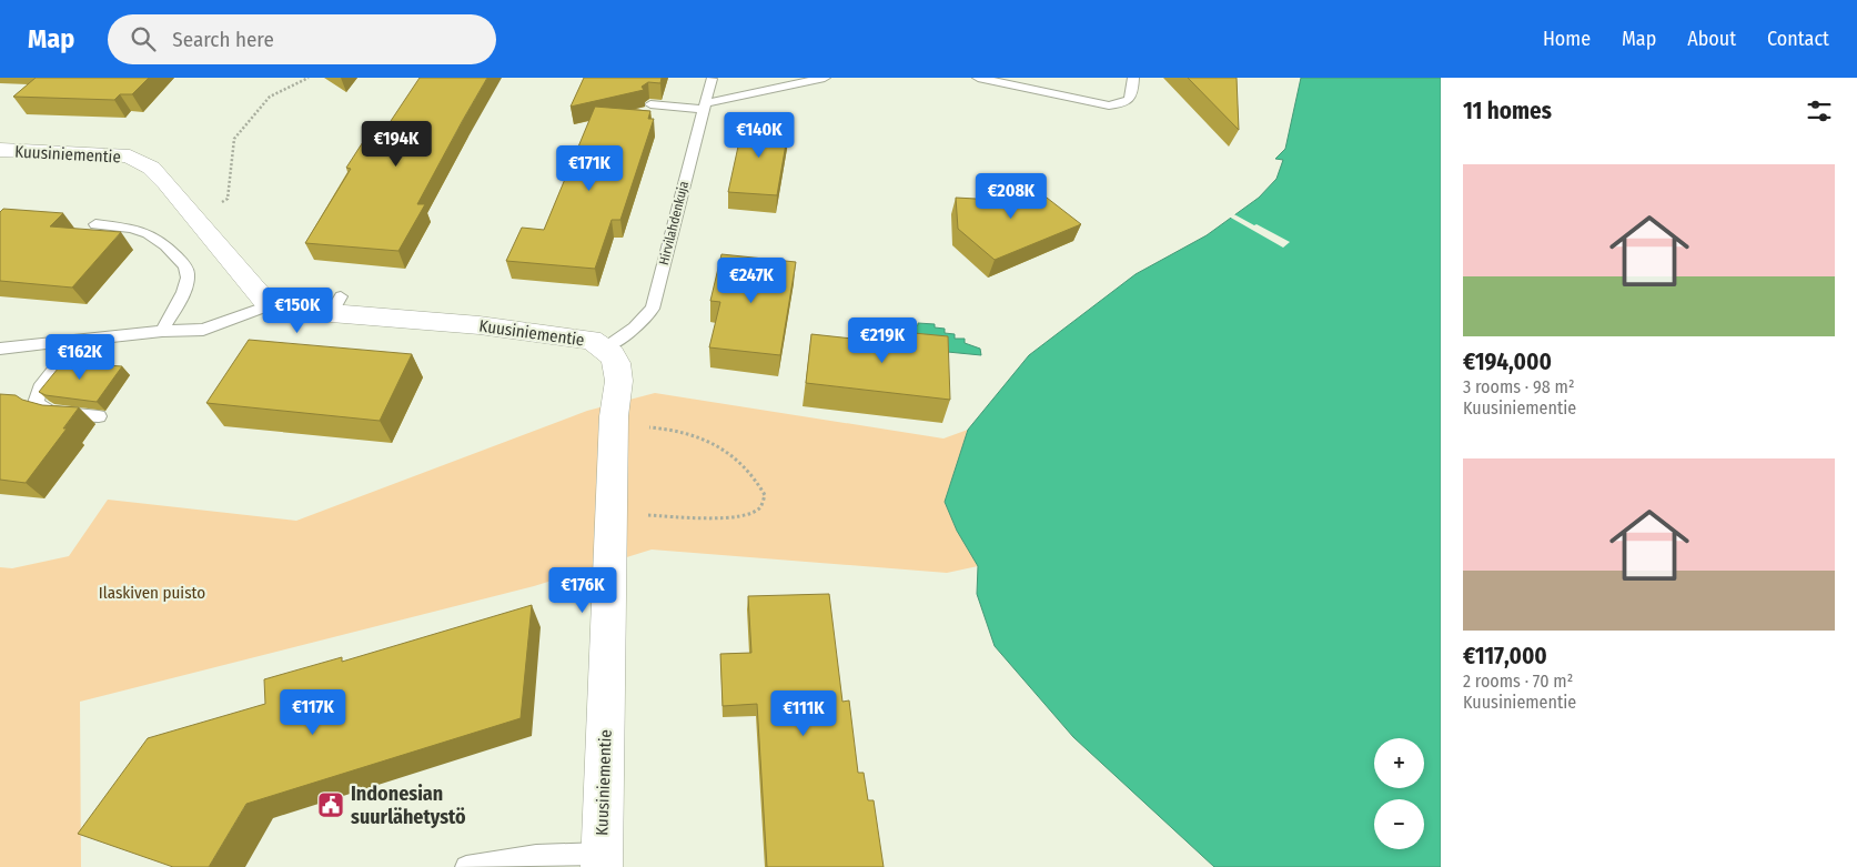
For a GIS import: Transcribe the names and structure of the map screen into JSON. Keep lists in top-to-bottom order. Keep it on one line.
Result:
{"streets":{"street":["Kuusiniementie"],"lane":["Hirvilahdenkuja"]},"crossings":[["Kuusiniementie","Hirvilahdenkuja"]],"parks":["Ilaskiven puisto"],"places":{"public building":["Indonesian suurlähetystö"]},"page":{"header":"Map","search":"Search here","nav":["Home","Map","About","Contact"],"heading":"11 homes","price":["€140K","€194K","€171K","€208K","€247K","€150K","€219K","€162K","€176K","€117K","€111K"],"list":[{"name":"€194,000","note":"3 rooms · 98 m² · Kuusiniementie"},{"name":"€117,000","note":"2 rooms · 70 m² · Kuusiniementie"}],"map_buttons":["+","−"]}}
